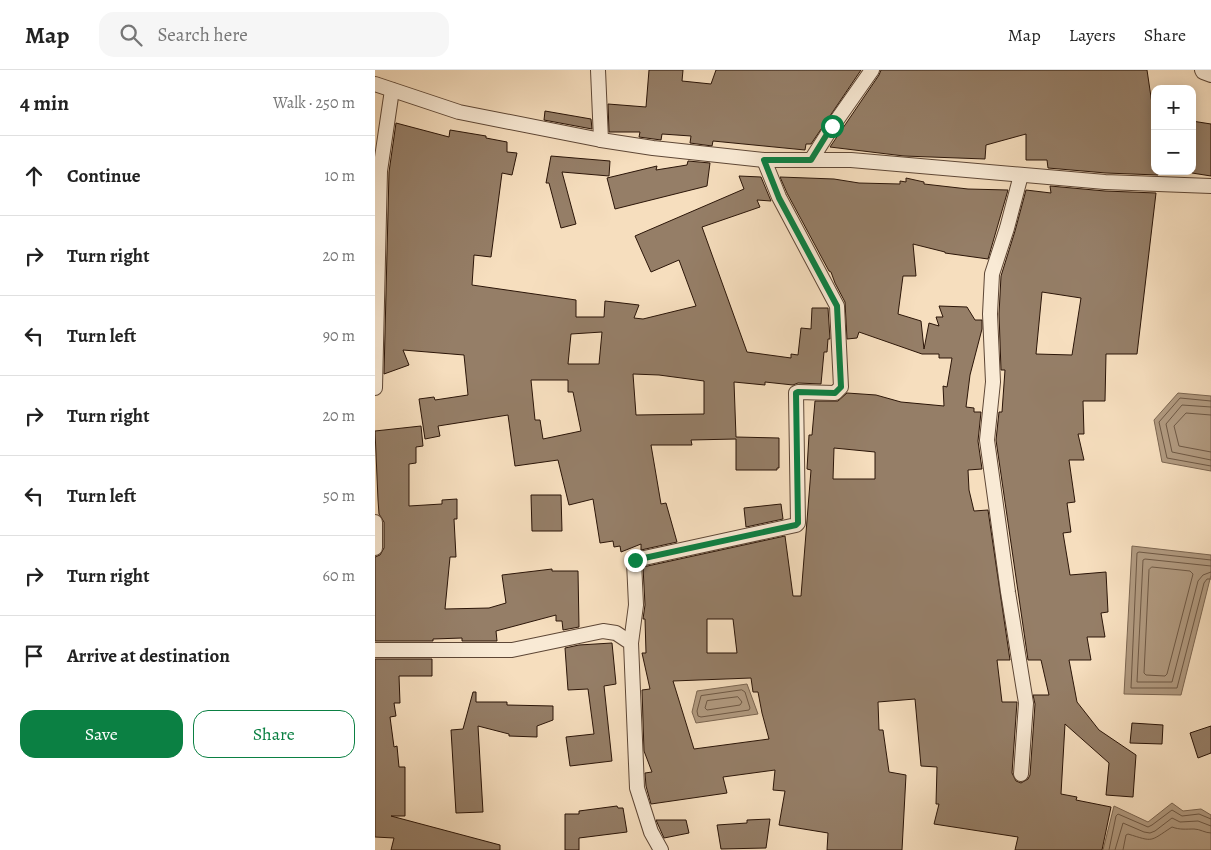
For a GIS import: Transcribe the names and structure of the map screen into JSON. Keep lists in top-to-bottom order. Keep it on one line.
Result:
{"page":{"header":"Map","search":"Search here","nav":["Map","Layers","Share"],"heading":["4 min","Walk · 250 m"],"map_buttons":["+","−"],"list":[["Continue","10 m"],["Turn right","20 m"],["Turn left","90 m"],["Turn right","20 m"],["Turn left","50 m"],["Turn right","60 m"],"Arrive at destination"],"buttons":["Save","Share"]}}
